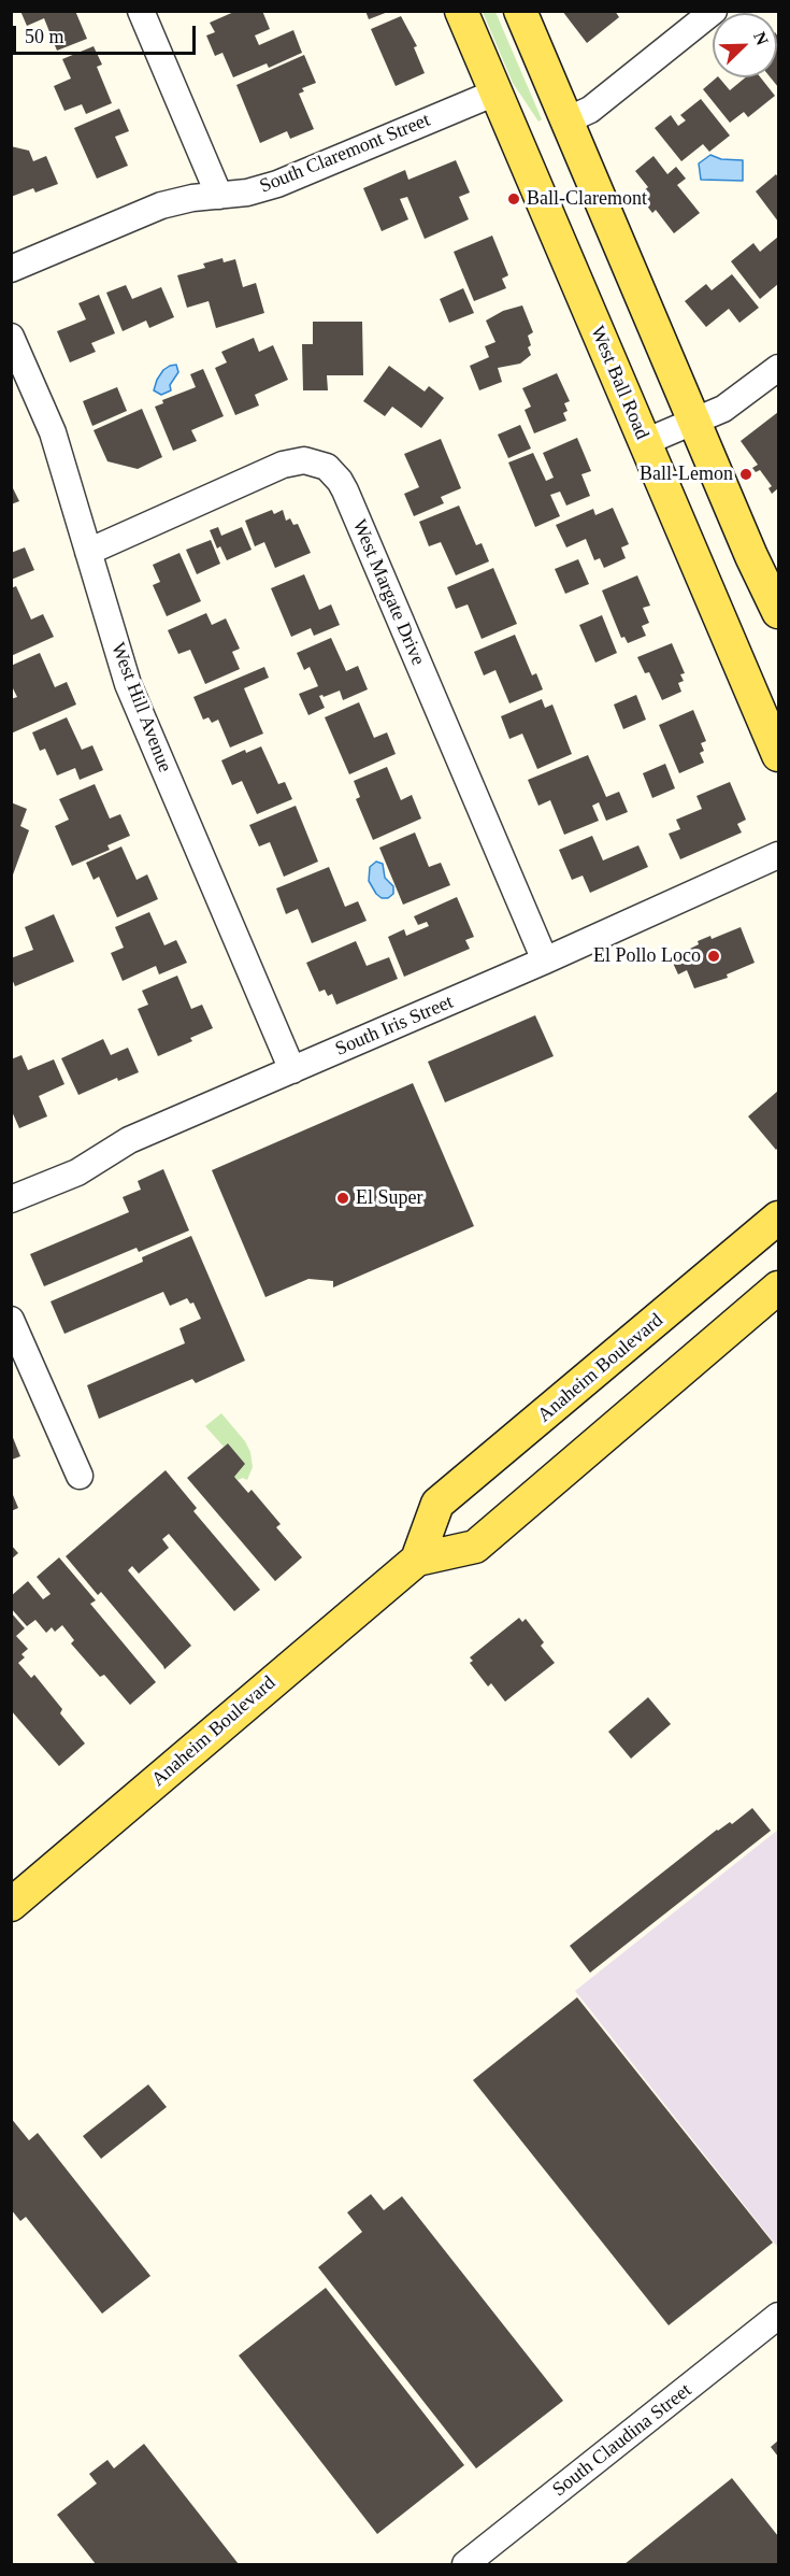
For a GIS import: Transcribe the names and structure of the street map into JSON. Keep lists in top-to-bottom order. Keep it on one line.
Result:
{"streets":{"main road":["West Ball Road","Anaheim Boulevard"],"street":["South Claremont Street","West Margate Drive","West Hill Avenue","South Iris Street","South Claudina Street"]},"crossings":[["South Claremont Street","West Ball Road"],["West Margate Drive","West Hill Avenue"],["West Margate Drive","South Iris Street"],["West Hill Avenue","South Iris Street"]],"places":["Ball-Claremont","Ball-Lemon","El Pollo Loco","El Super"],"scale_bar":"50 m","north":"top right"}
